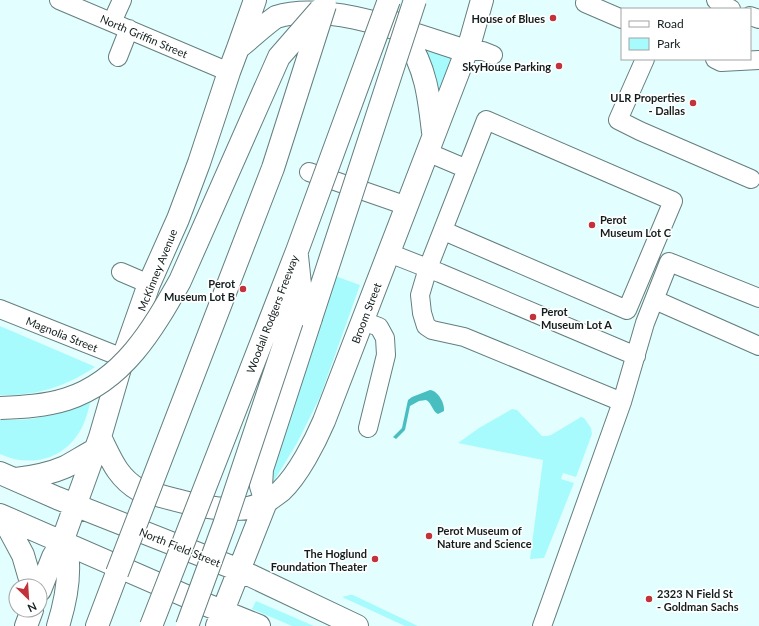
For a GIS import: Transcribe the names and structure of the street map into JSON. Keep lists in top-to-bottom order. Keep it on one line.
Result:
{"streets":{"main road":["McKinney Avenue","Broom Street","Woodall Rodgers Freeway","North Field Street"],"street":["North Griffin Street","Magnolia Street"]},"crossings":[["North Griffin Street","McKinney Avenue"],["McKinney Avenue","Magnolia Street"],["McKinney Avenue","North Field Street"]],"places":["House of Blues","SkyHouse Parking","ULR Properties - Dallas","Perot Museum Lot C","Perot Museum Lot B","Perot Museum Lot A","Perot Museum of Nature and Science","The Hoglund Foundation Theater","2323 N Field St - Goldman Sachs"],"legend":["Road","Park"],"north":"bottom right"}
